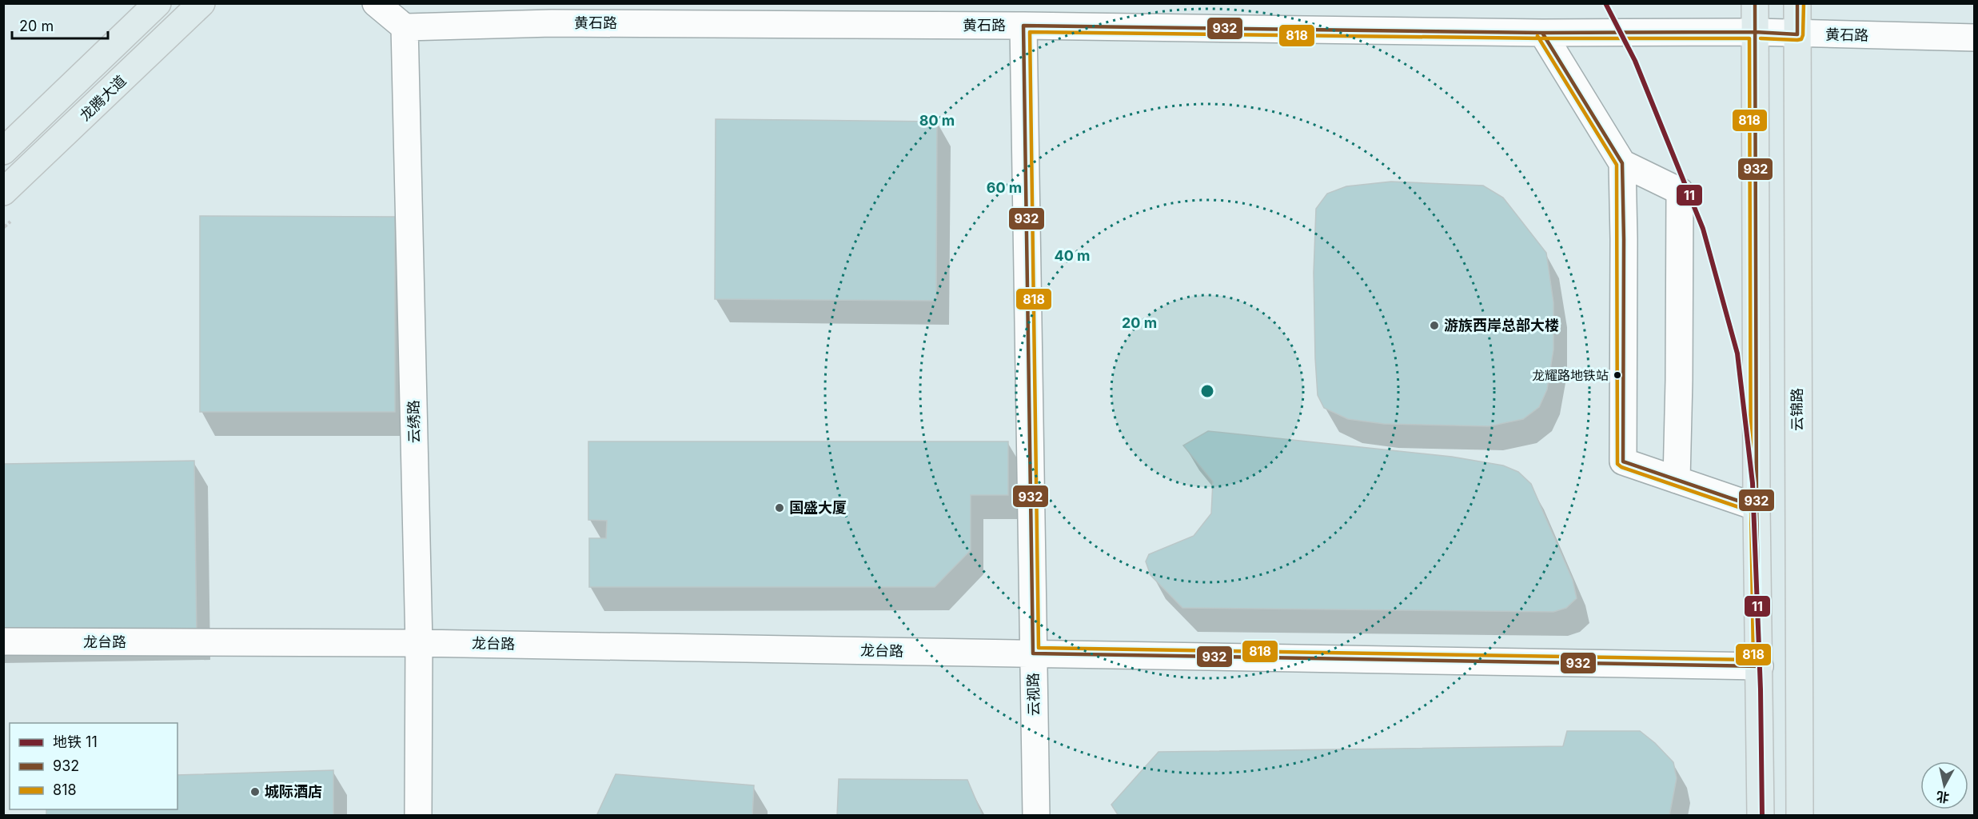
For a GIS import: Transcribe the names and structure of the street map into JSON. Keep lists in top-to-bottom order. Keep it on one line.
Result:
{"streets":{"main road":["龙腾大道","云锦路"],"street":["黄石路","云绣路","龙台路","云视路"]},"crossings":[["黄石路","云锦路"],["黄石路","云绣路"],["黄石路","云视路"],["云绣路","龙台路"],["龙台路","云视路"]],"places":["游族西岸总部大楼","龙耀路地铁站","国盛大厦","城际酒店"],"lines":["metro line 11","transit line 932","transit line 818"],"legend":["地铁 11","932","818"],"scale_bar":"20 m","north":"bottom","rings":["80 m","60 m","40 m","20 m"]}
